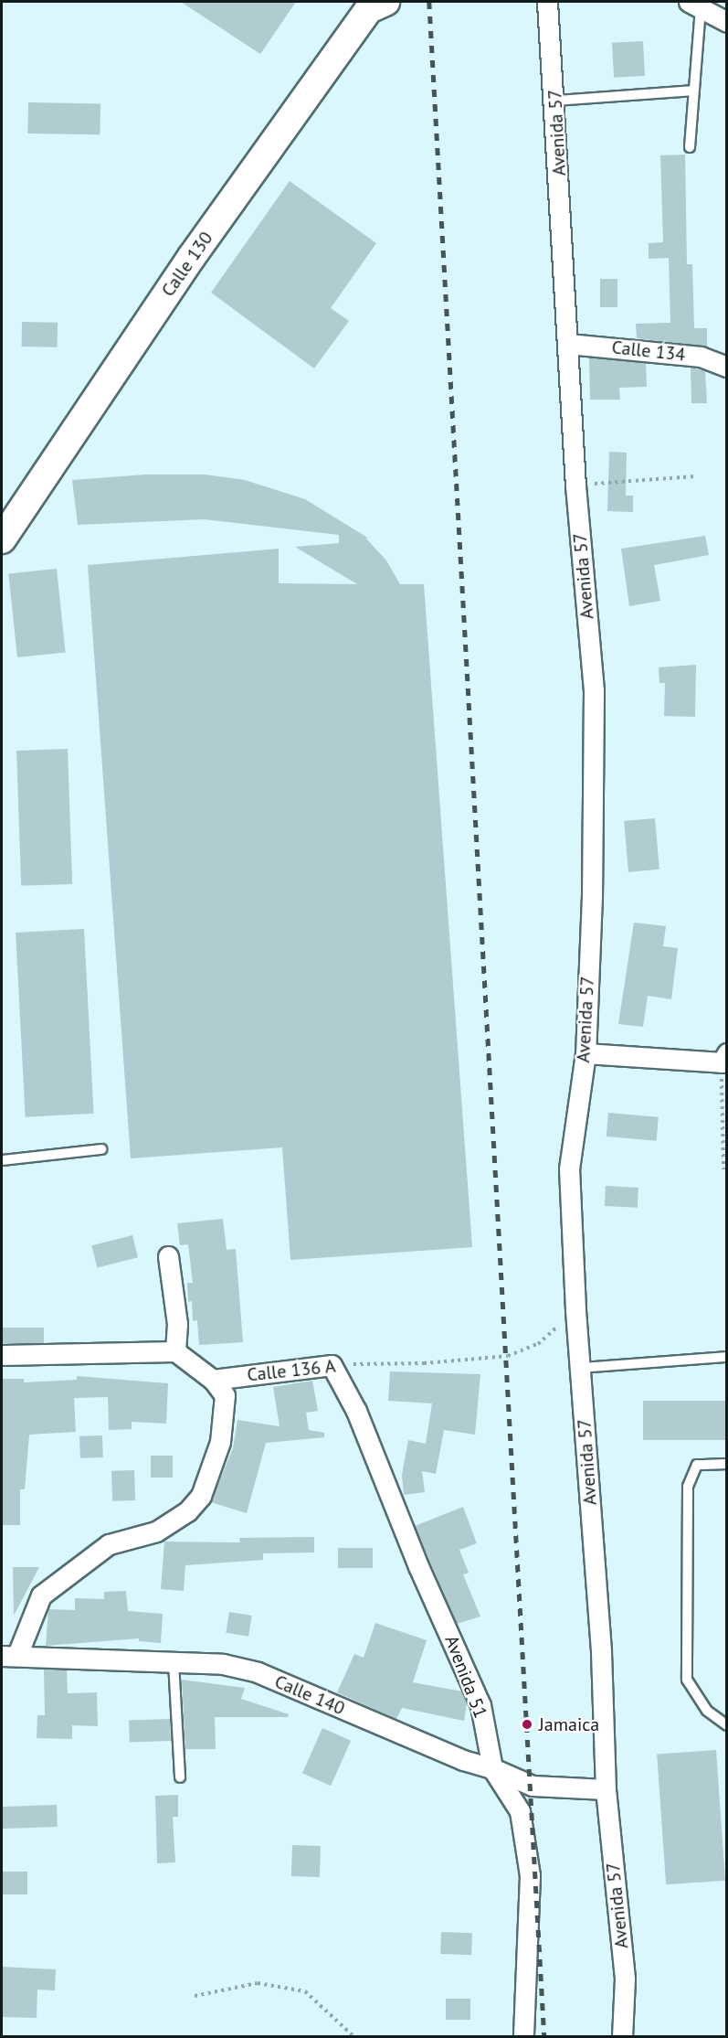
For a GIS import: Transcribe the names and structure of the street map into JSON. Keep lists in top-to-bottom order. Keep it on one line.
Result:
{"streets":{"main road":["Calle 130"],"street":["Avenida 57","Calle 134","Calle 136 A","Avenida 51","Calle 140"]},"crossings":[["Avenida 57","Calle 134"],["Avenida 57","Calle 136 A"],["Avenida 57","Calle 140"],["Calle 136 A","Avenida 51"],["Avenida 51","Calle 140"]],"places":["Jamaica"]}
